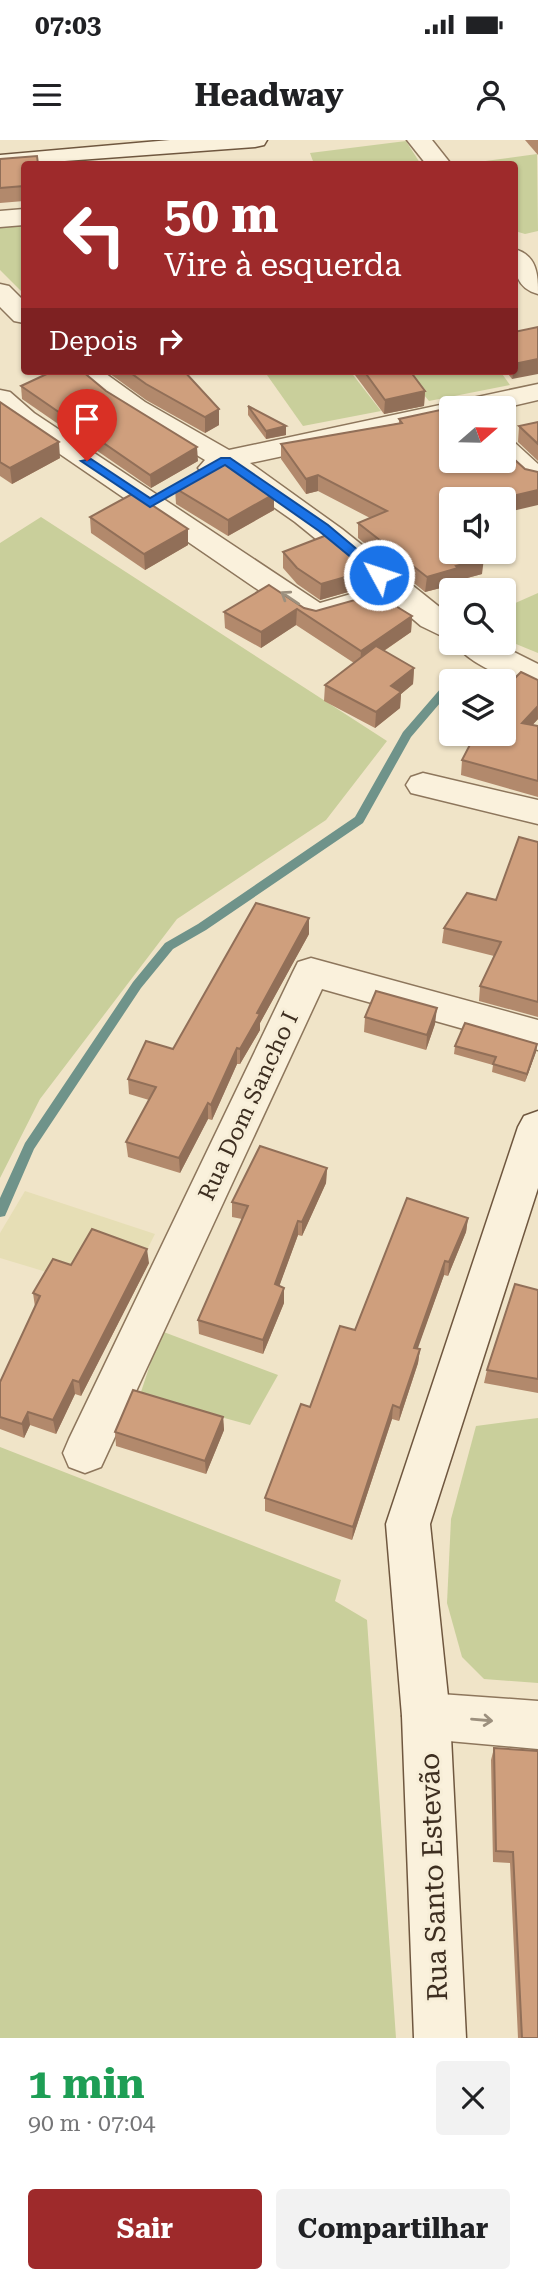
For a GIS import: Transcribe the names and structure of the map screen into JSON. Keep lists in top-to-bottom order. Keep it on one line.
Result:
{"streets":{"street":["Rua Dom Sancho I","Rua Santo Estevão"]},"north":"right","page":{"status":"07:03","header":"Headway","turn":["50 m","Vire à esquerda"],"then":"Depois","heading":["1 min","90 m · 07:04"],"buttons":["Sair","Compartilhar"]}}
